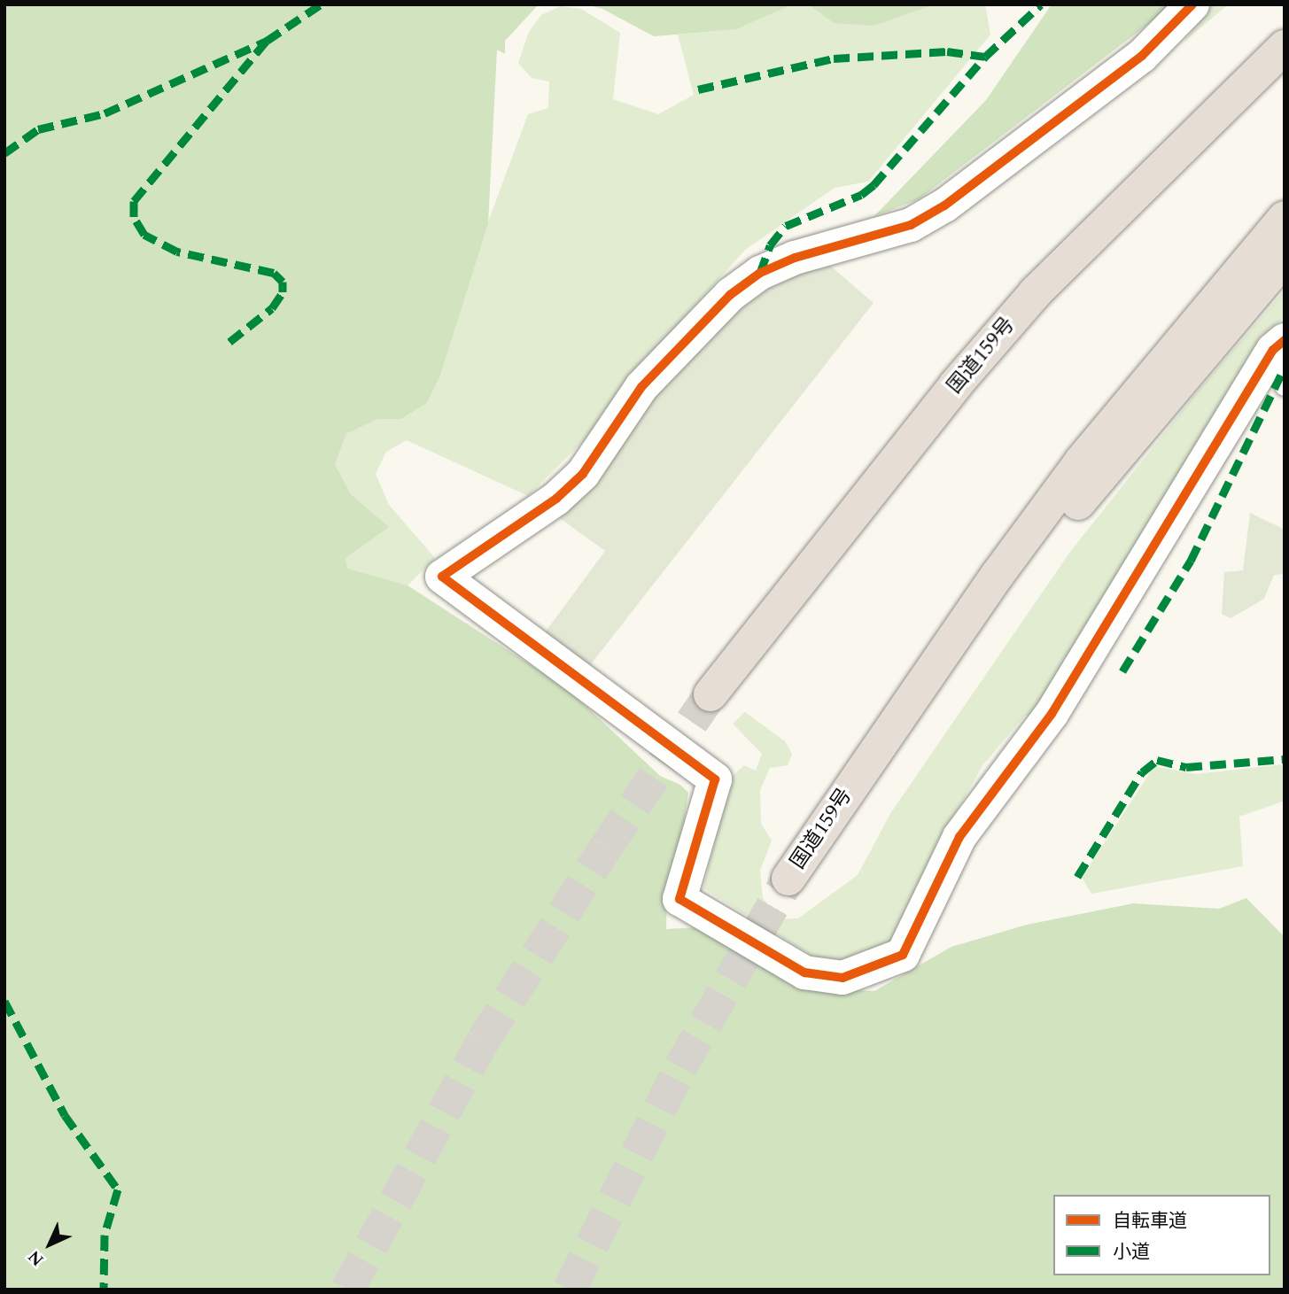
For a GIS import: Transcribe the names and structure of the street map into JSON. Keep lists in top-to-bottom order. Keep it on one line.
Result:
{"streets":{"highway":["国道159号"]},"legend":["自転車道","小道"],"north":"bottom left"}
